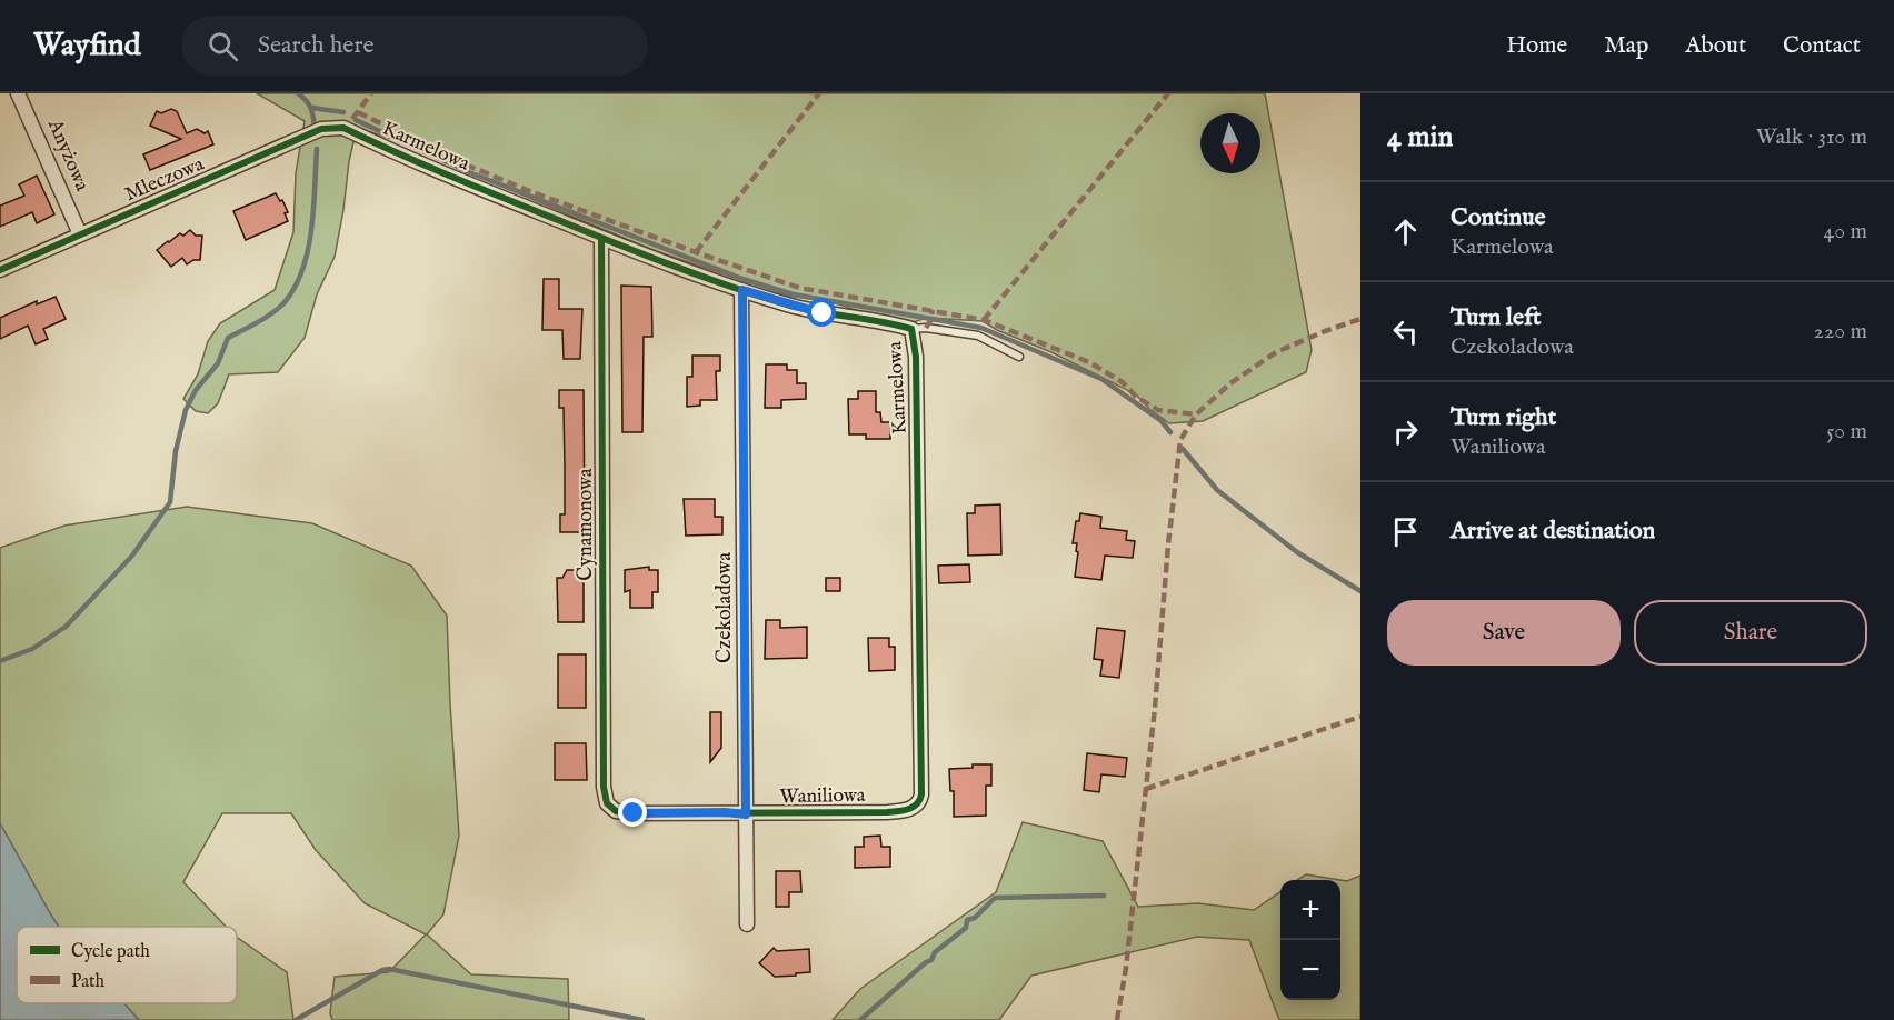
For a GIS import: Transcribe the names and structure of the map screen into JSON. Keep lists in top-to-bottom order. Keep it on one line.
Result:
{"streets":{"street":["Karmelowa","Anyżowa","Mleczowa","Cynamonowa","Czekoladowa","Waniliowa"]},"crossings":[["Karmelowa","Mleczowa"],["Karmelowa","Cynamonowa"],["Karmelowa","Czekoladowa"],["Karmelowa","Waniliowa"],["Anyżowa","Mleczowa"],["Cynamonowa","Waniliowa"],["Czekoladowa","Waniliowa"]],"legend":["Cycle path","Path"],"north":"bottom","page":{"header":"Wayfind","search":"Search here","nav":["Home","Map","About","Contact"],"heading":["4 min","Walk · 310 m"],"list":[["Continue","Karmelowa","40 m"],["Turn left","Czekoladowa","220 m"],["Turn right","Waniliowa","50 m"],"Arrive at destination"],"buttons":["Save","Share"],"map_buttons":["+","−"]}}
